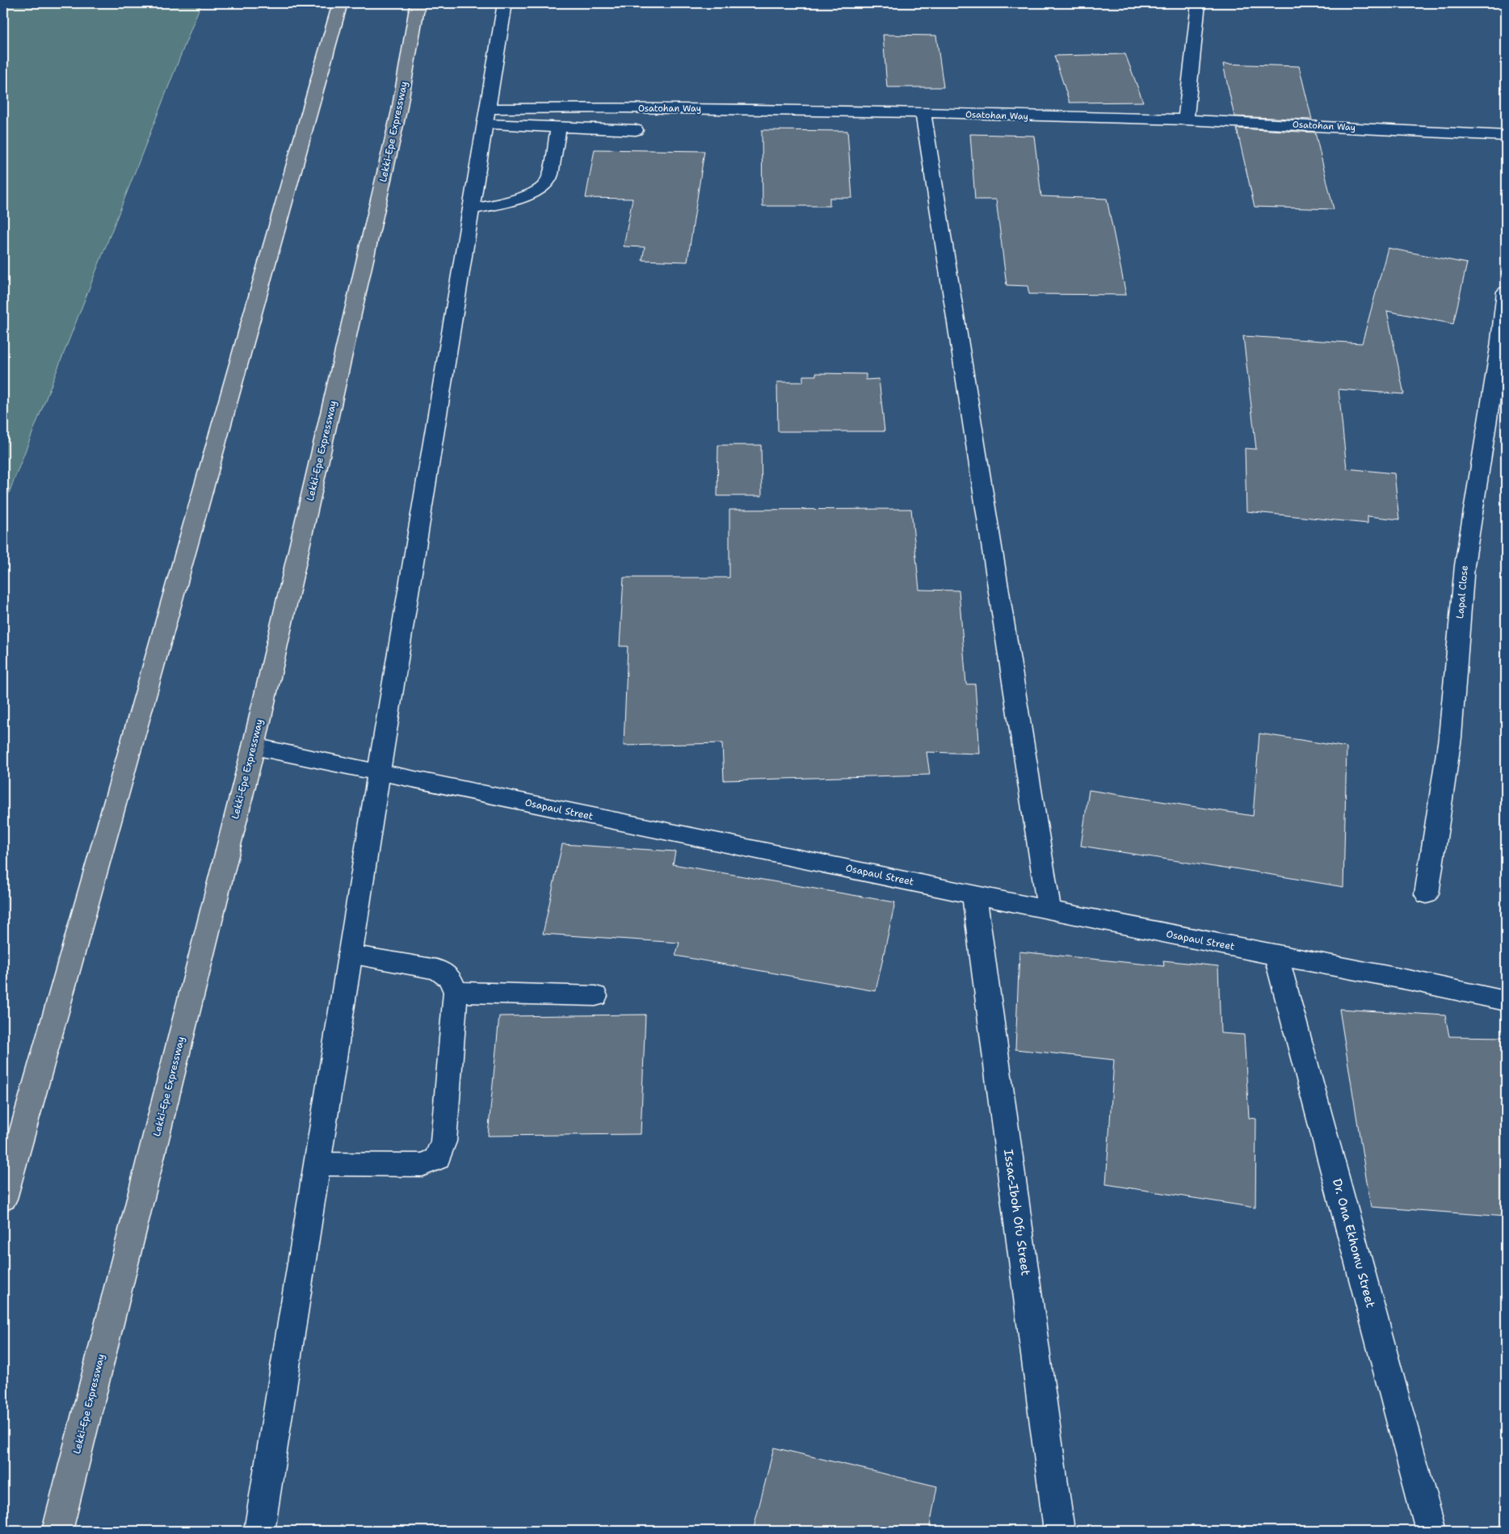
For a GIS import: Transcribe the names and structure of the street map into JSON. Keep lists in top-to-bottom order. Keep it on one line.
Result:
{"streets":{"highway":["Lekki-Epe Expressway"],"street":["Osatohan Way","Lapal Close","Osapaul Street","Issac-Iboh Ofu Street","Dr. Ona Ekhomu Street"]},"crossings":[["Lekki-Epe Expressway","Osapaul Street"],["Osapaul Street","Issac-Iboh Ofu Street"],["Osapaul Street","Dr. Ona Ekhomu Street"]]}
